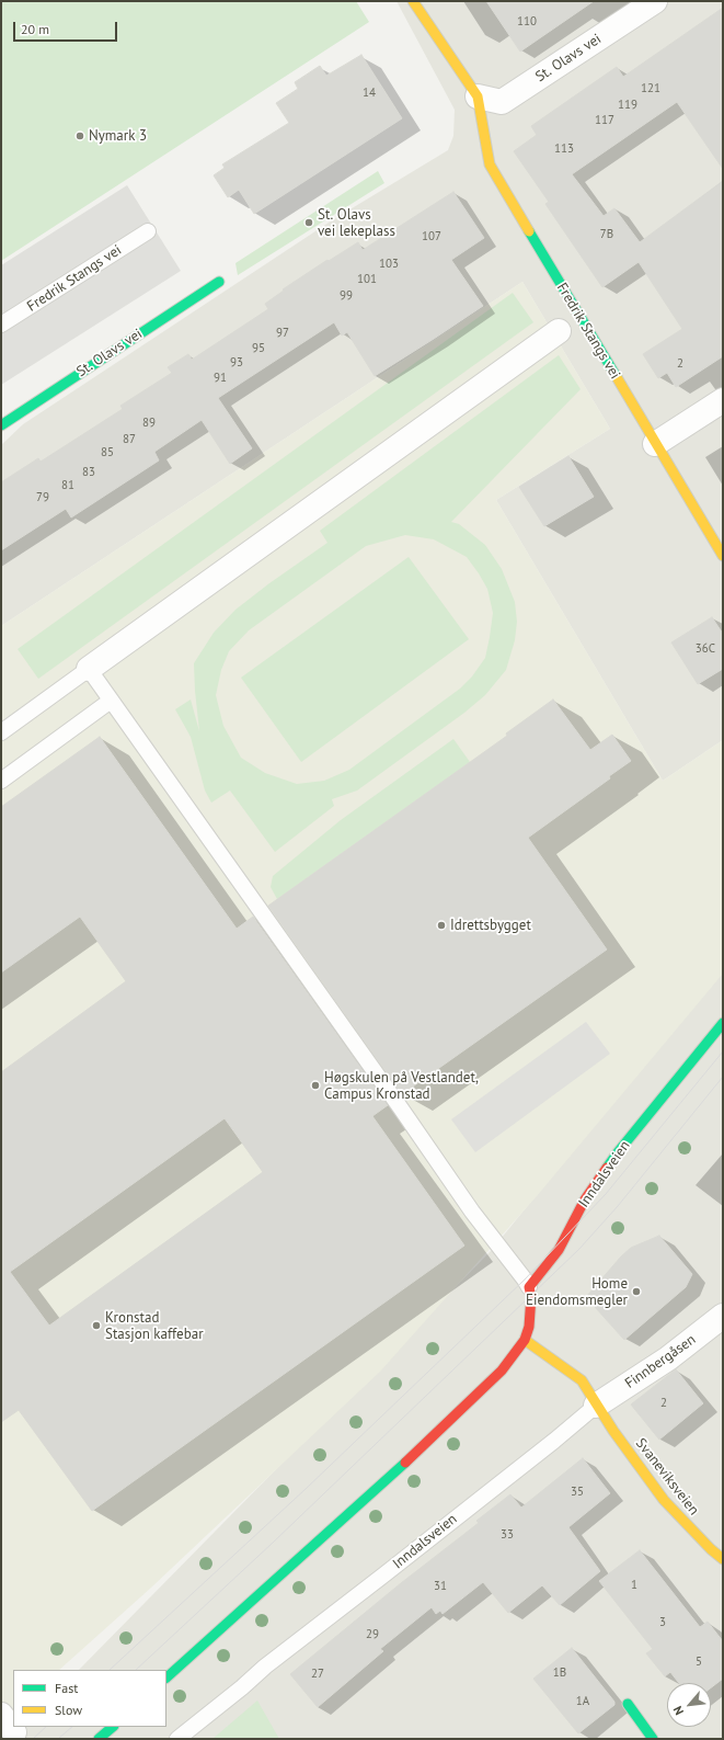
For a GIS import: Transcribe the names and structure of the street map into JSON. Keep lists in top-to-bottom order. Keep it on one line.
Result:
{"streets":{"street":["St. Olavs vei","Fredrik Stangs vei","Inndalsveien","Finnbergåsen","Svaneviksveien"]},"crossings":[["St. Olavs vei","Fredrik Stangs vei"],["Inndalsveien","Finnbergåsen"],["Inndalsveien","Svaneviksveien"],["Finnbergåsen","Svaneviksveien"]],"places":["Nymark 3","St. Olavs vei lekeplass","Idrettsbygget","Høgskulen på Vestlandet, Campus Kronstad","Home Eiendomsmegler","Kronstad Stasjon kaffebar"],"house_numbers":["110","121","14","119","117","113","7B","107","103","101","99","97","95","93","2","91","89","87","85","83","81","79","36C","2","35","33","1","31","3","29","5","1B","27","1A"],"legend":["Fast","Slow"],"scale_bar":"20 m","north":"bottom left"}
